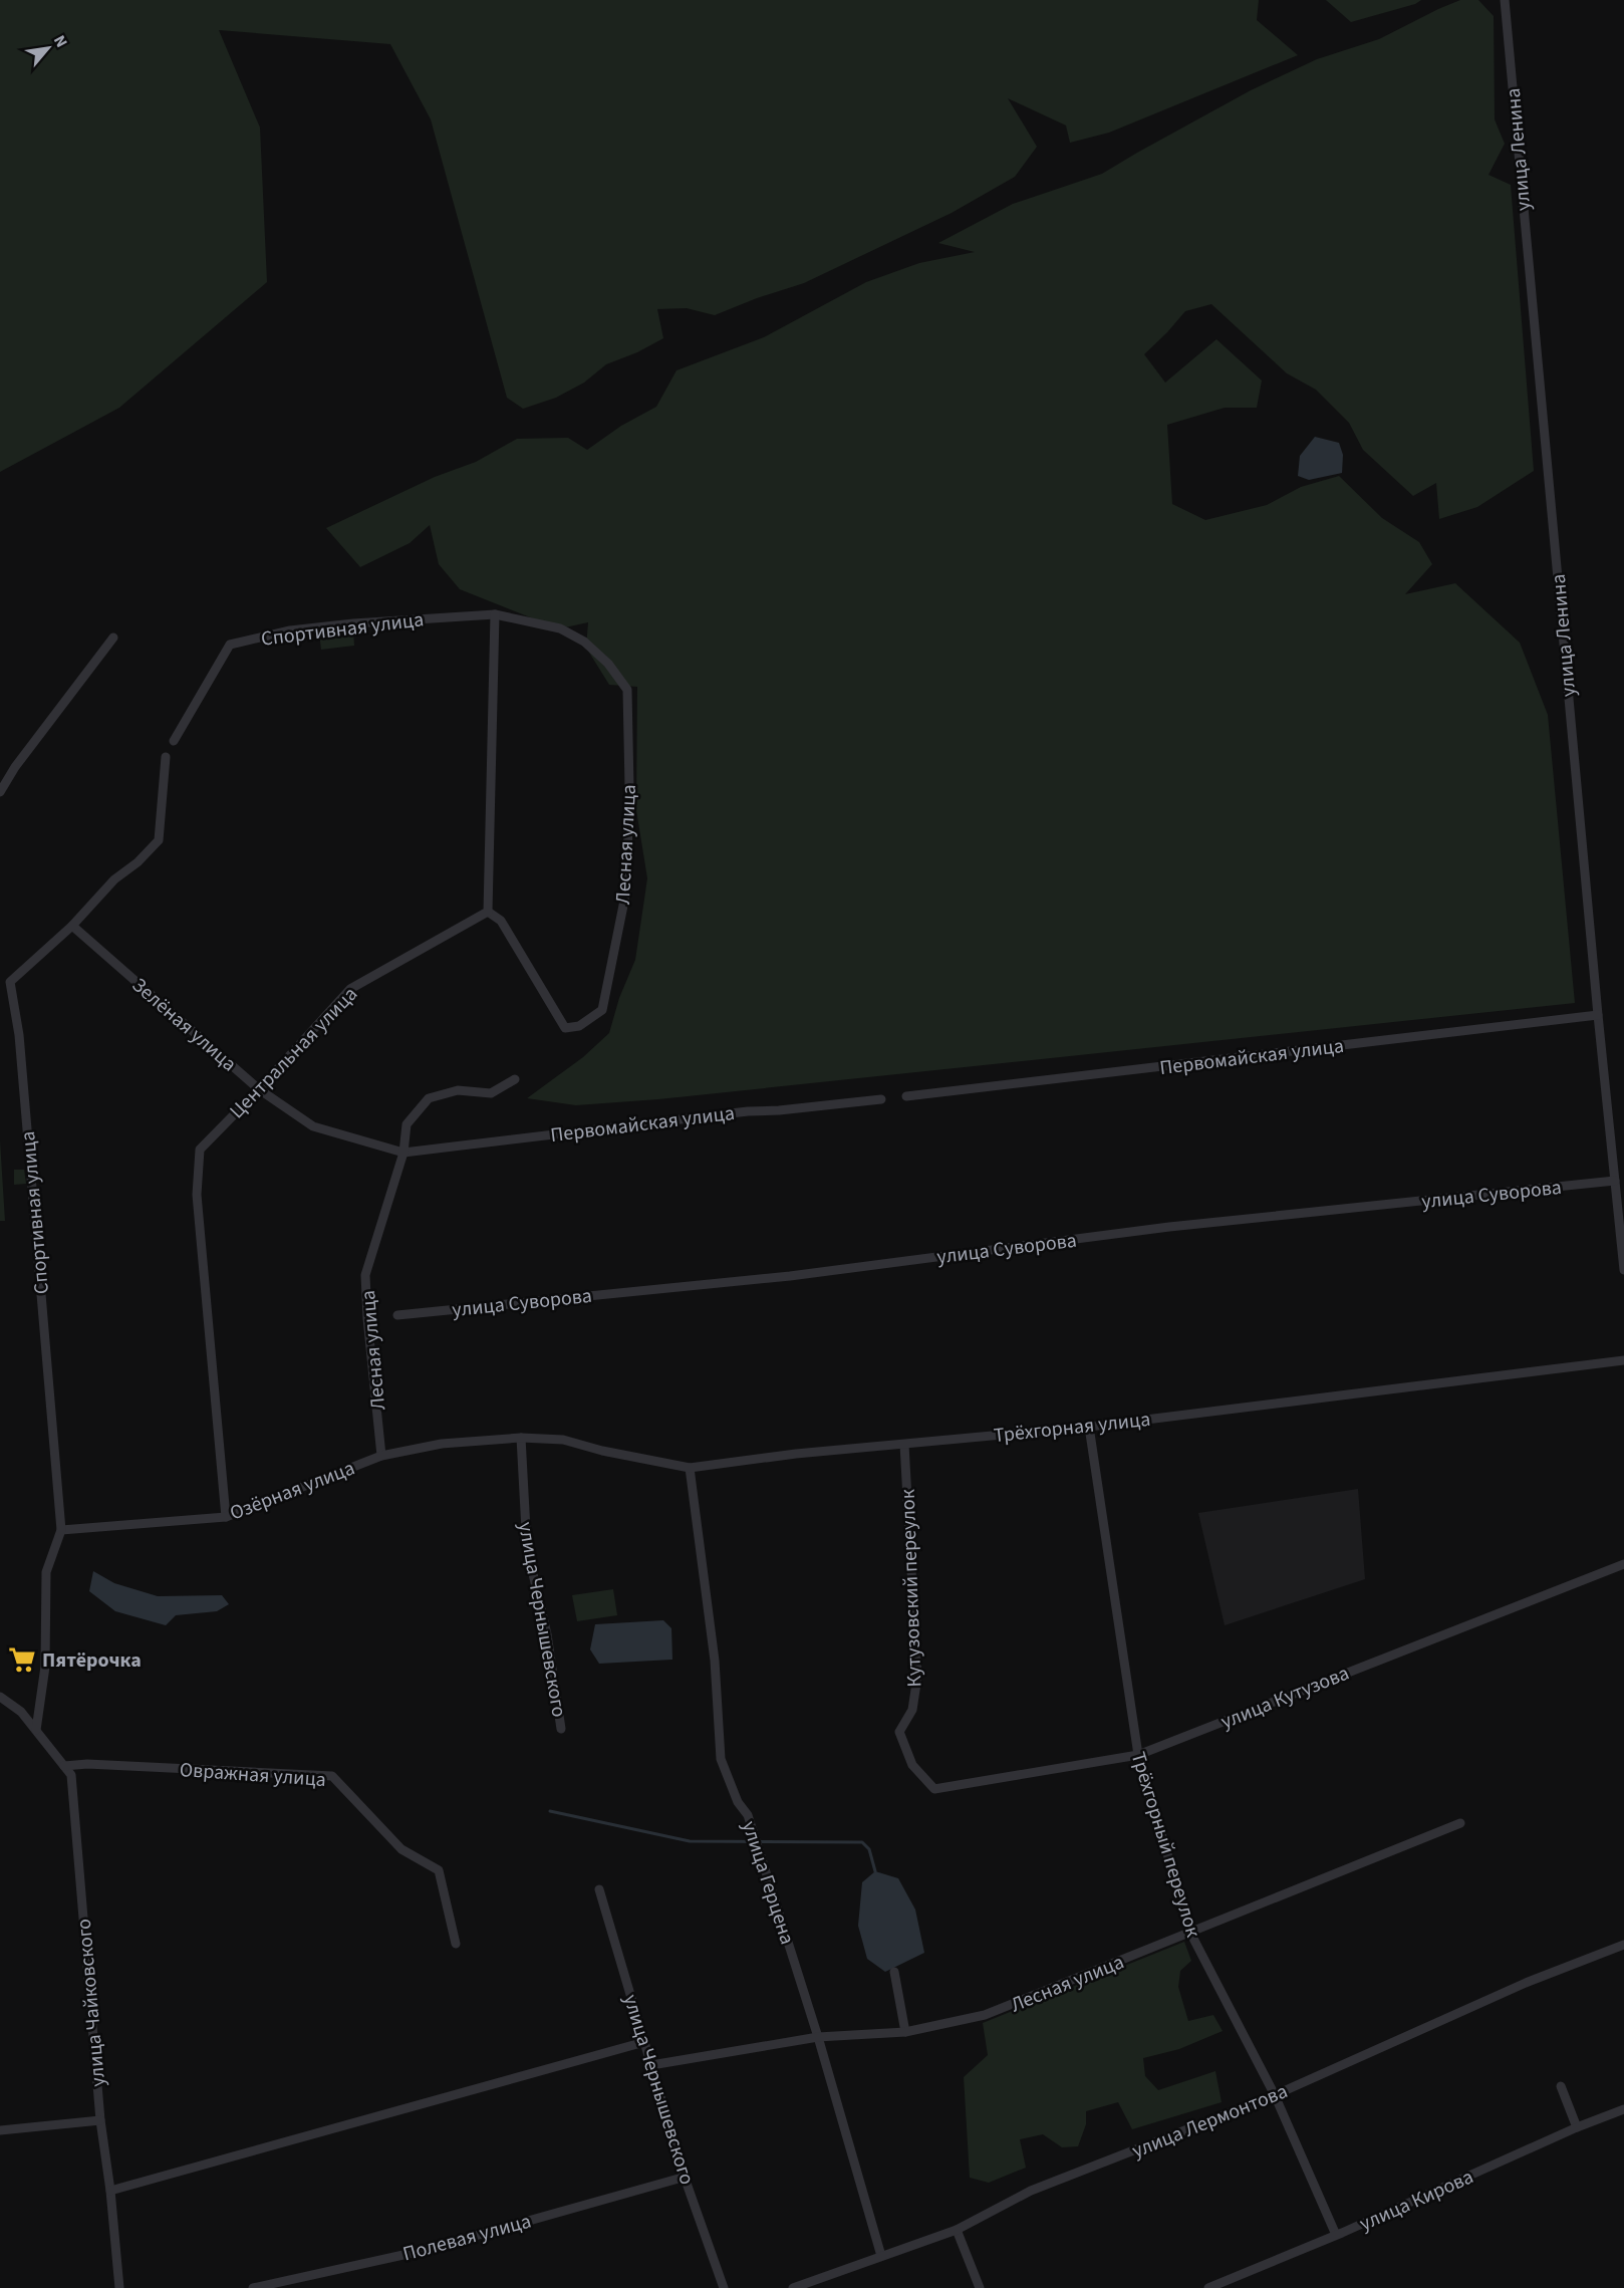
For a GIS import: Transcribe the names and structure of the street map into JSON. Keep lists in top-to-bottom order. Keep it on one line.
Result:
{"streets":{"street":["улица Ленина","Спортивная улица","Лесная улица","Зелёная улица","Центральная улица","Первомайская улица","улица Суворова","Трёхгорная улица","Озёрная улица","Кутузовский переулок","улица Чернышевского","улица Кутузова","Овражная улица","Трёхгорный переулок","улица Герцена","улица Чайковского","улица Лермонтова","улица Кирова","Полевая улица"]},"crossings":[["улица Ленина","Первомайская улица"],["улица Ленина","улица Суворова"],["Спортивная улица","Лесная улица"],["Спортивная улица","Зелёная улица"],["Спортивная улица","Озёрная улица"],["Спортивная улица","улица Чайковского"],["Лесная улица","Зелёная улица"],["Лесная улица","Центральная улица"],["Лесная улица","Первомайская улица"],["Лесная улица","Озёрная улица"],["Лесная улица","улица Чернышевского"],["Лесная улица","Трёхгорный переулок"],["Лесная улица","улица Герцена"],["Зелёная улица","Центральная улица"],["Зелёная улица","Первомайская улица"],["Центральная улица","Озёрная улица"],["Трёхгорная улица","Озёрная улица"],["Трёхгорная улица","Кутузовский переулок"],["Трёхгорная улица","улица Чернышевского"],["Трёхгорная улица","Трёхгорный переулок"],["Трёхгорная улица","улица Герцена"],["Озёрная улица","улица Чернышевского"],["Кутузовский переулок","улица Кутузова"],["улица Кутузова","Трёхгорный переулок"],["Овражная улица","улица Чайковского"],["Трёхгорный переулок","улица Лермонтова"],["Трёхгорный переулок","улица Кирова"],["улица Герцена","улица Лермонтова"]],"places":{"supermarket":["Пятёрочка"]},"north":"top right"}
